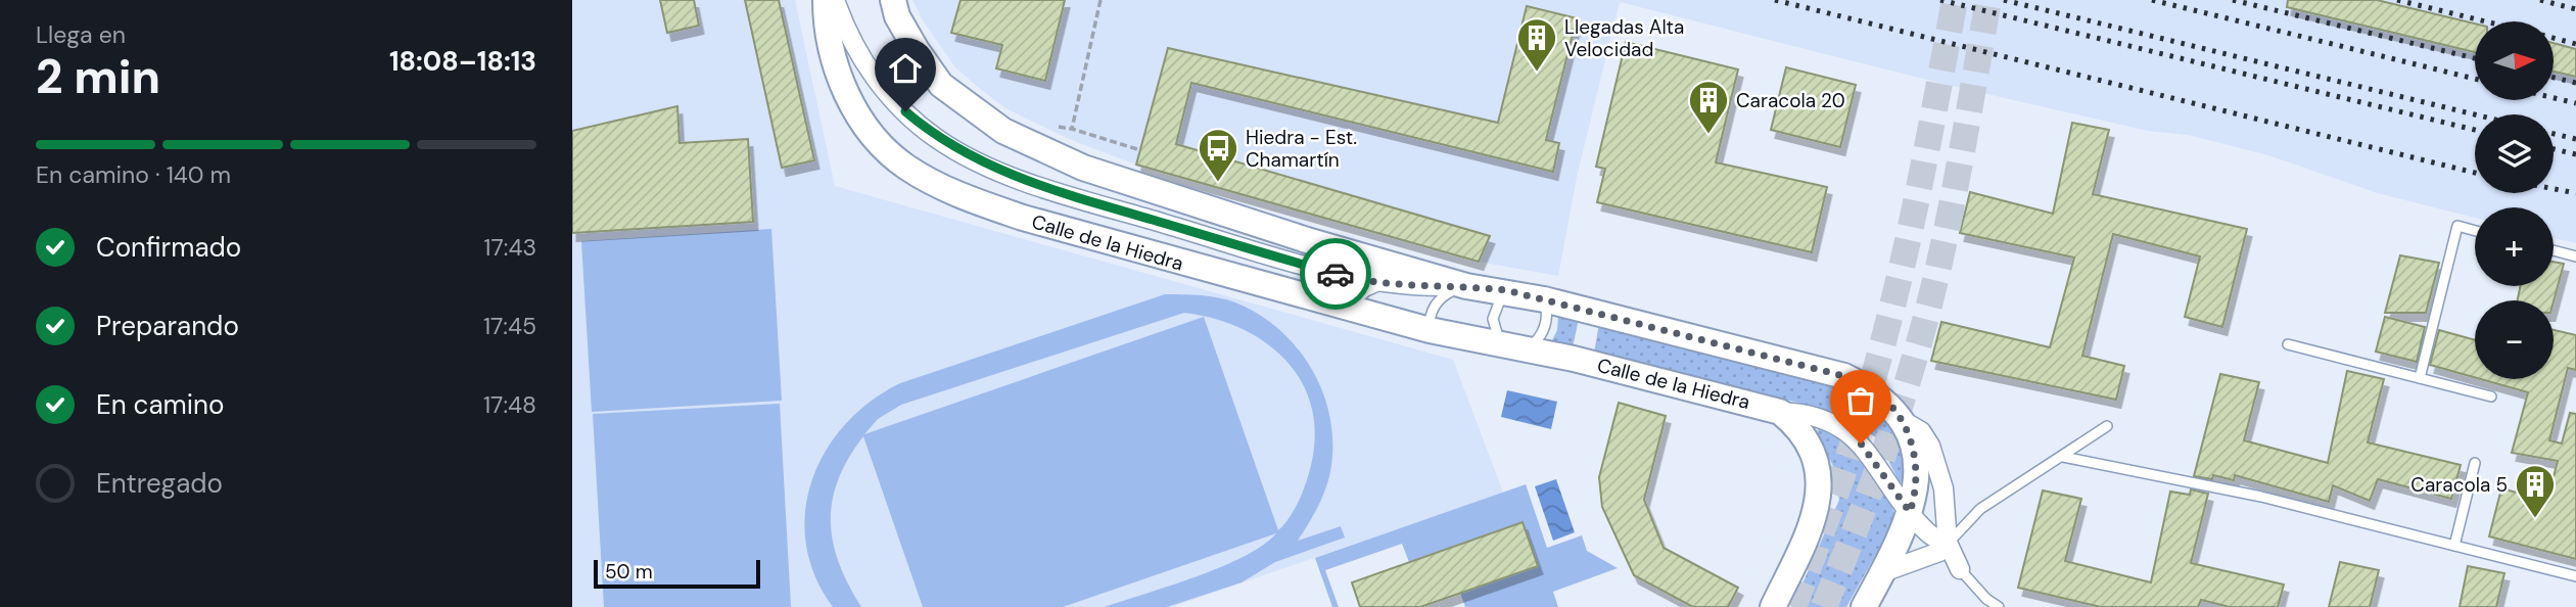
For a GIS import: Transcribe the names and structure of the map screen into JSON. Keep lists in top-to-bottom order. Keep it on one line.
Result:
{"streets":{"main road":["Calle de la Hiedra"]},"places":{"building":["Llegadas Alta Velocidad","Caracola 20","Caracola 5"],"bus stop":["Hiedra - Est. Chamartín"]},"scale_bar":"50 m","north":"right","page":{"heading":["2 min","Llega en","18:08–18:13"],"map_buttons":["+","−"],"bar":"En camino · 140 m","list":[["Confirmado","17:43"],["Preparando","17:45"],["En camino","17:48"],"Entregado"],"scale":"50 m"}}
